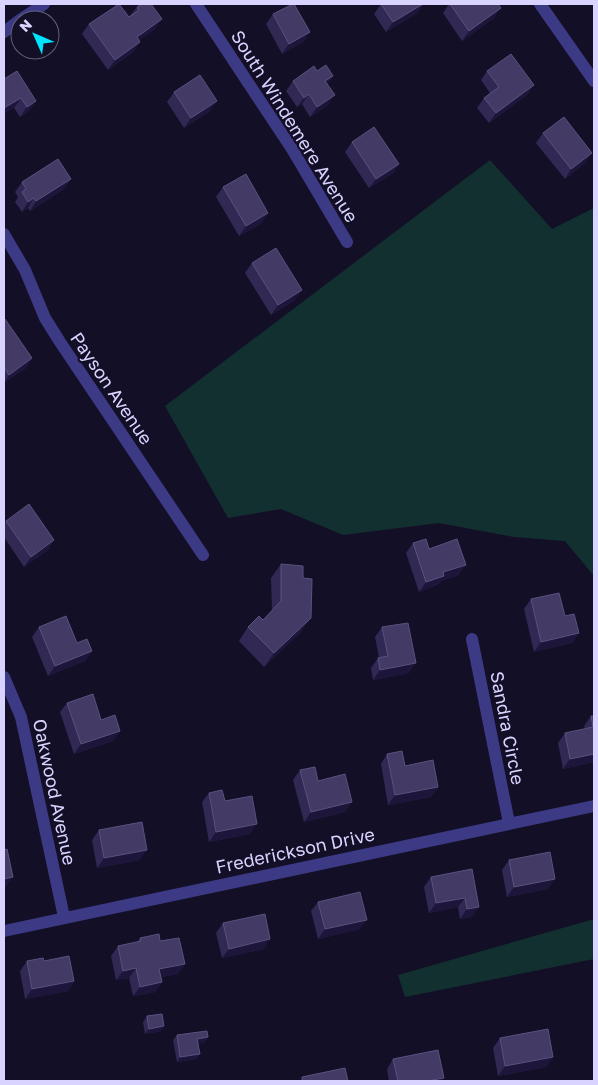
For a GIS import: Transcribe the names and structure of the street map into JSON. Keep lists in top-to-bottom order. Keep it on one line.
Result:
{"streets":{"street":["South Windemere Avenue","Payson Avenue","Sandra Circle","Oakwood Avenue","Frederickson Drive"]},"crossings":[["Sandra Circle","Frederickson Drive"],["Oakwood Avenue","Frederickson Drive"]],"north":"top left"}
